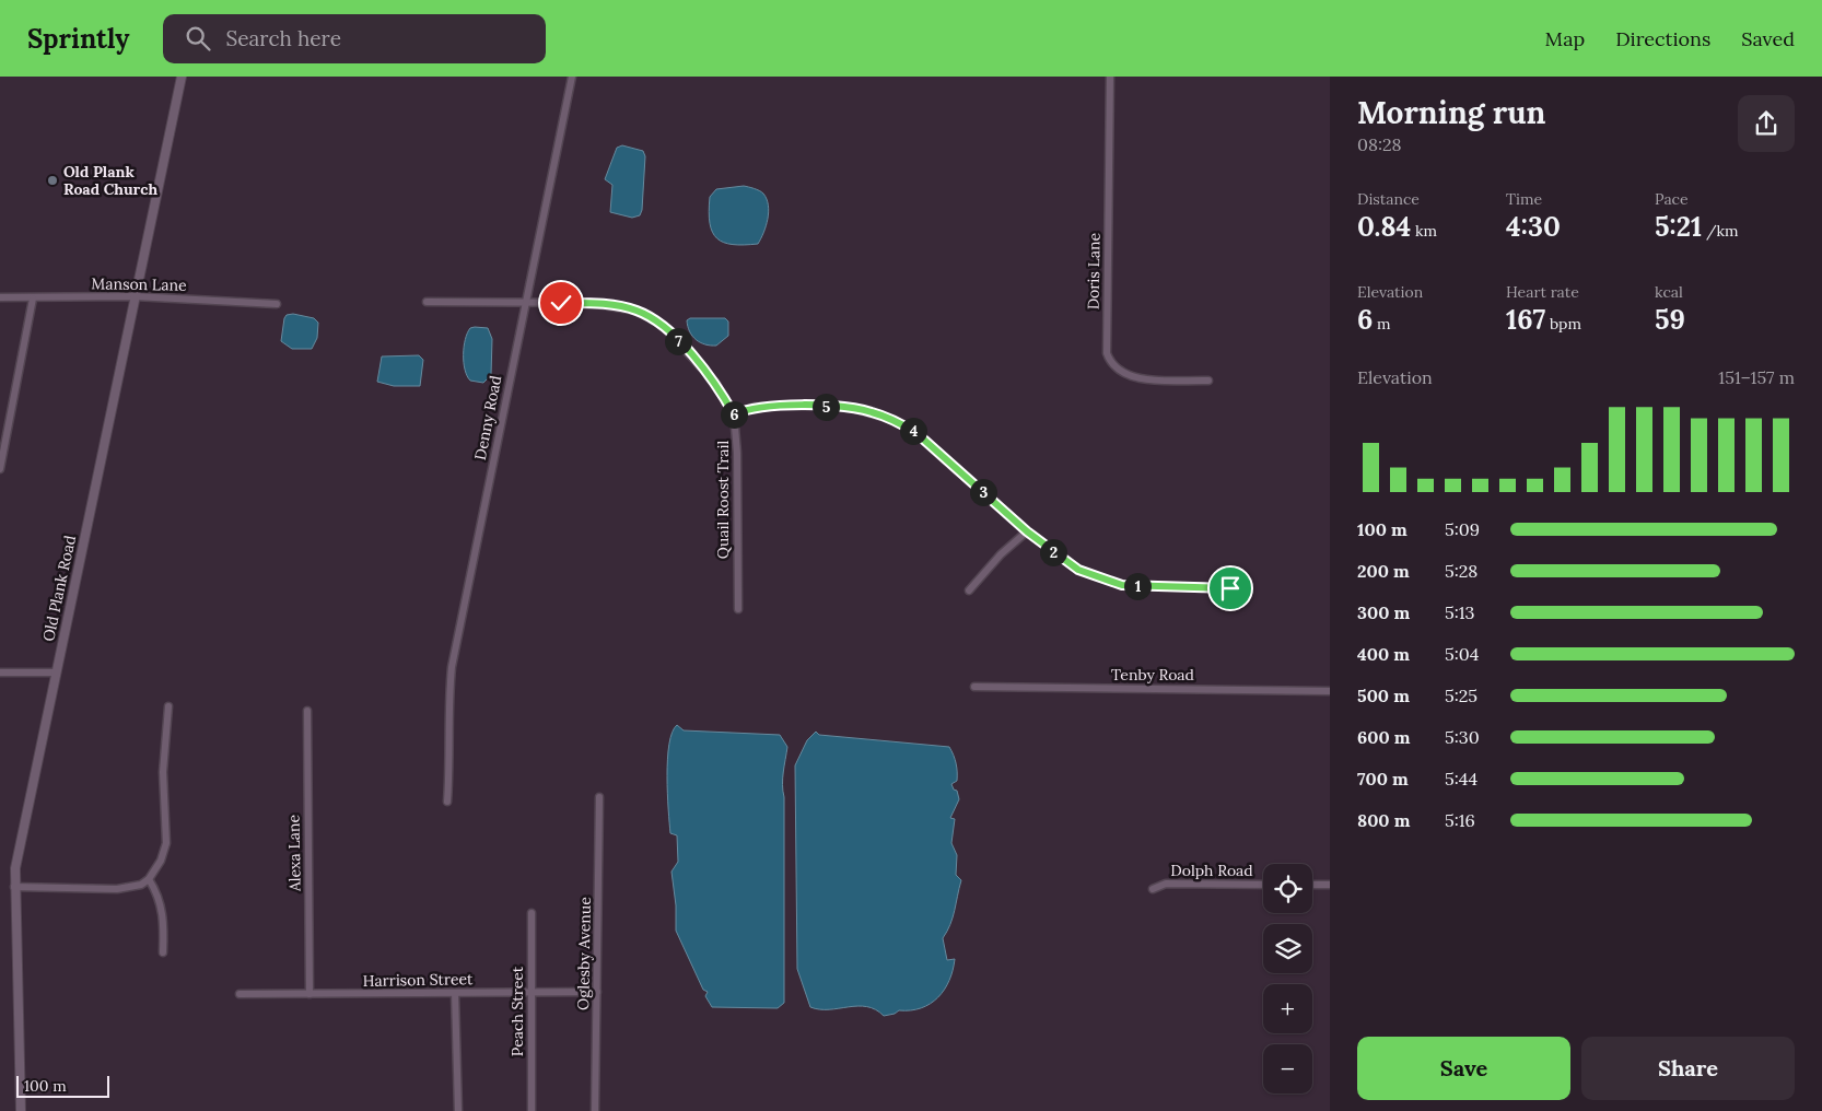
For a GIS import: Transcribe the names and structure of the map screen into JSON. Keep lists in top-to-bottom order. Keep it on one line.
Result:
{"streets":{"street":["Doris Lane","Manson Lane","Denny Road","Quail Roost Trail","Old Plank Road","Tenby Road","Alexa Lane","Dolph Road","Oglesby Avenue","Harrison Street","Peach Street"]},"crossings":[["Manson Lane","Old Plank Road"],["Denny Road","Quail Roost Trail"],["Alexa Lane","Harrison Street"],["Oglesby Avenue","Harrison Street"],["Harrison Street","Peach Street"]],"places":["Old Plank Road Church"],"scale_bar":"100 m","page":{"header":"Sprintly","search":"Search here","nav":["Map","Directions","Saved"],"heading":["Morning run","08:28"],"stats":[["Distance","0.84 km"],["Time","4:30"],["Pace","5:21 /km"],["Elevation","6 m"],["Heart rate","167 bpm"],["kcal","59"]],"pins":["7","5","6","4","3","2","1"],"chart":["Elevation","151–157 m"],"list":[{"name":"100 m","note":"5:09"},{"name":"200 m","note":"5:28"},{"name":"300 m","note":"5:13"},{"name":"400 m","note":"5:04"},{"name":"500 m","note":"5:25"},{"name":"600 m","note":"5:30"},{"name":"700 m","note":"5:44"},{"name":"800 m","note":"5:16"}],"map_buttons":["+","−"],"buttons":["Save","Share"],"scale":"100 m"}}
